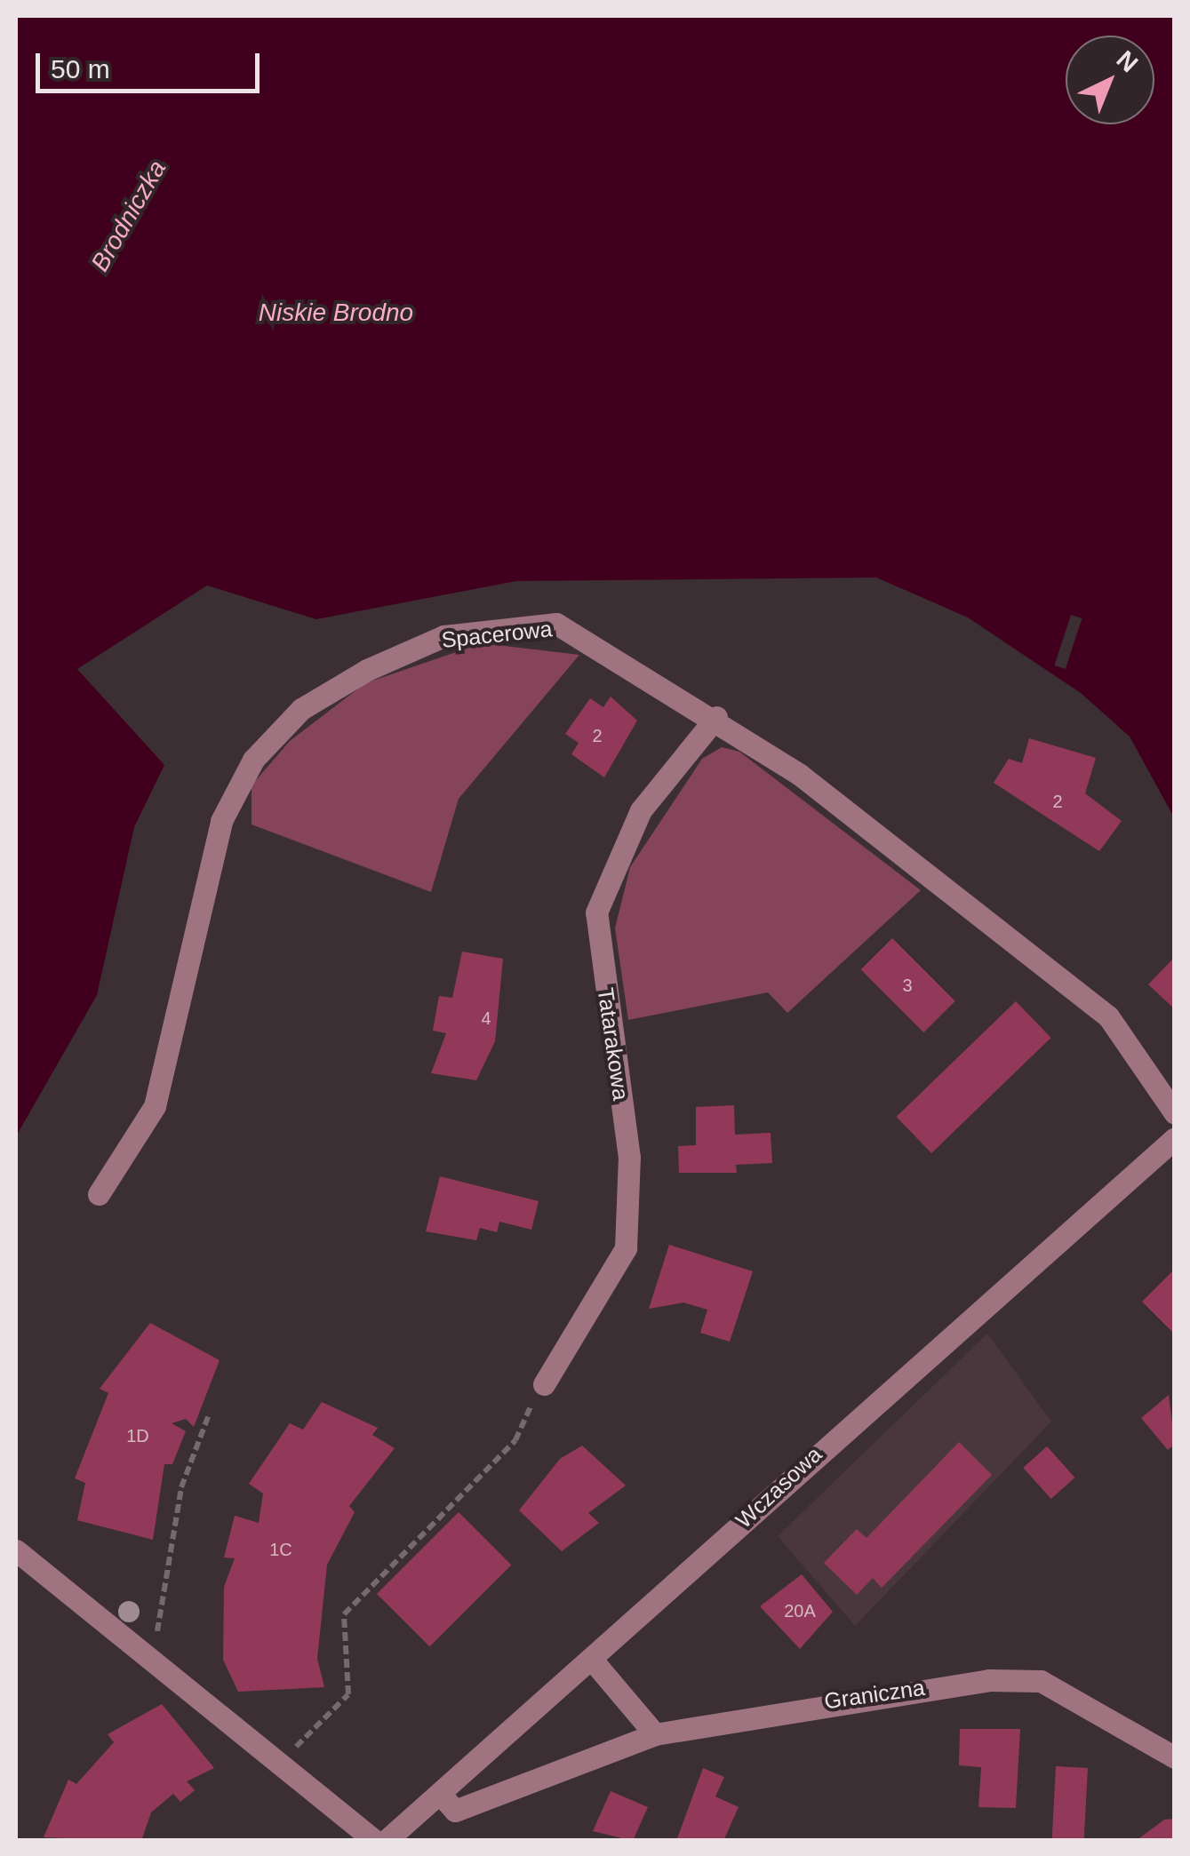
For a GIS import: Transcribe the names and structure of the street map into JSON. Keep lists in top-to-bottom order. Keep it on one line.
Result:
{"streets":{"street":["Spacerowa","Tatarakowa","Wczasowa","Graniczna"]},"crossings":[["Spacerowa","Tatarakowa"],["Wczasowa","Graniczna"]],"water":["Brodniczka","Niskie Brodno"],"house_numbers":["2","2","3","4","1D","1C","20A"],"scale_bar":"50 m","north":"top right"}
